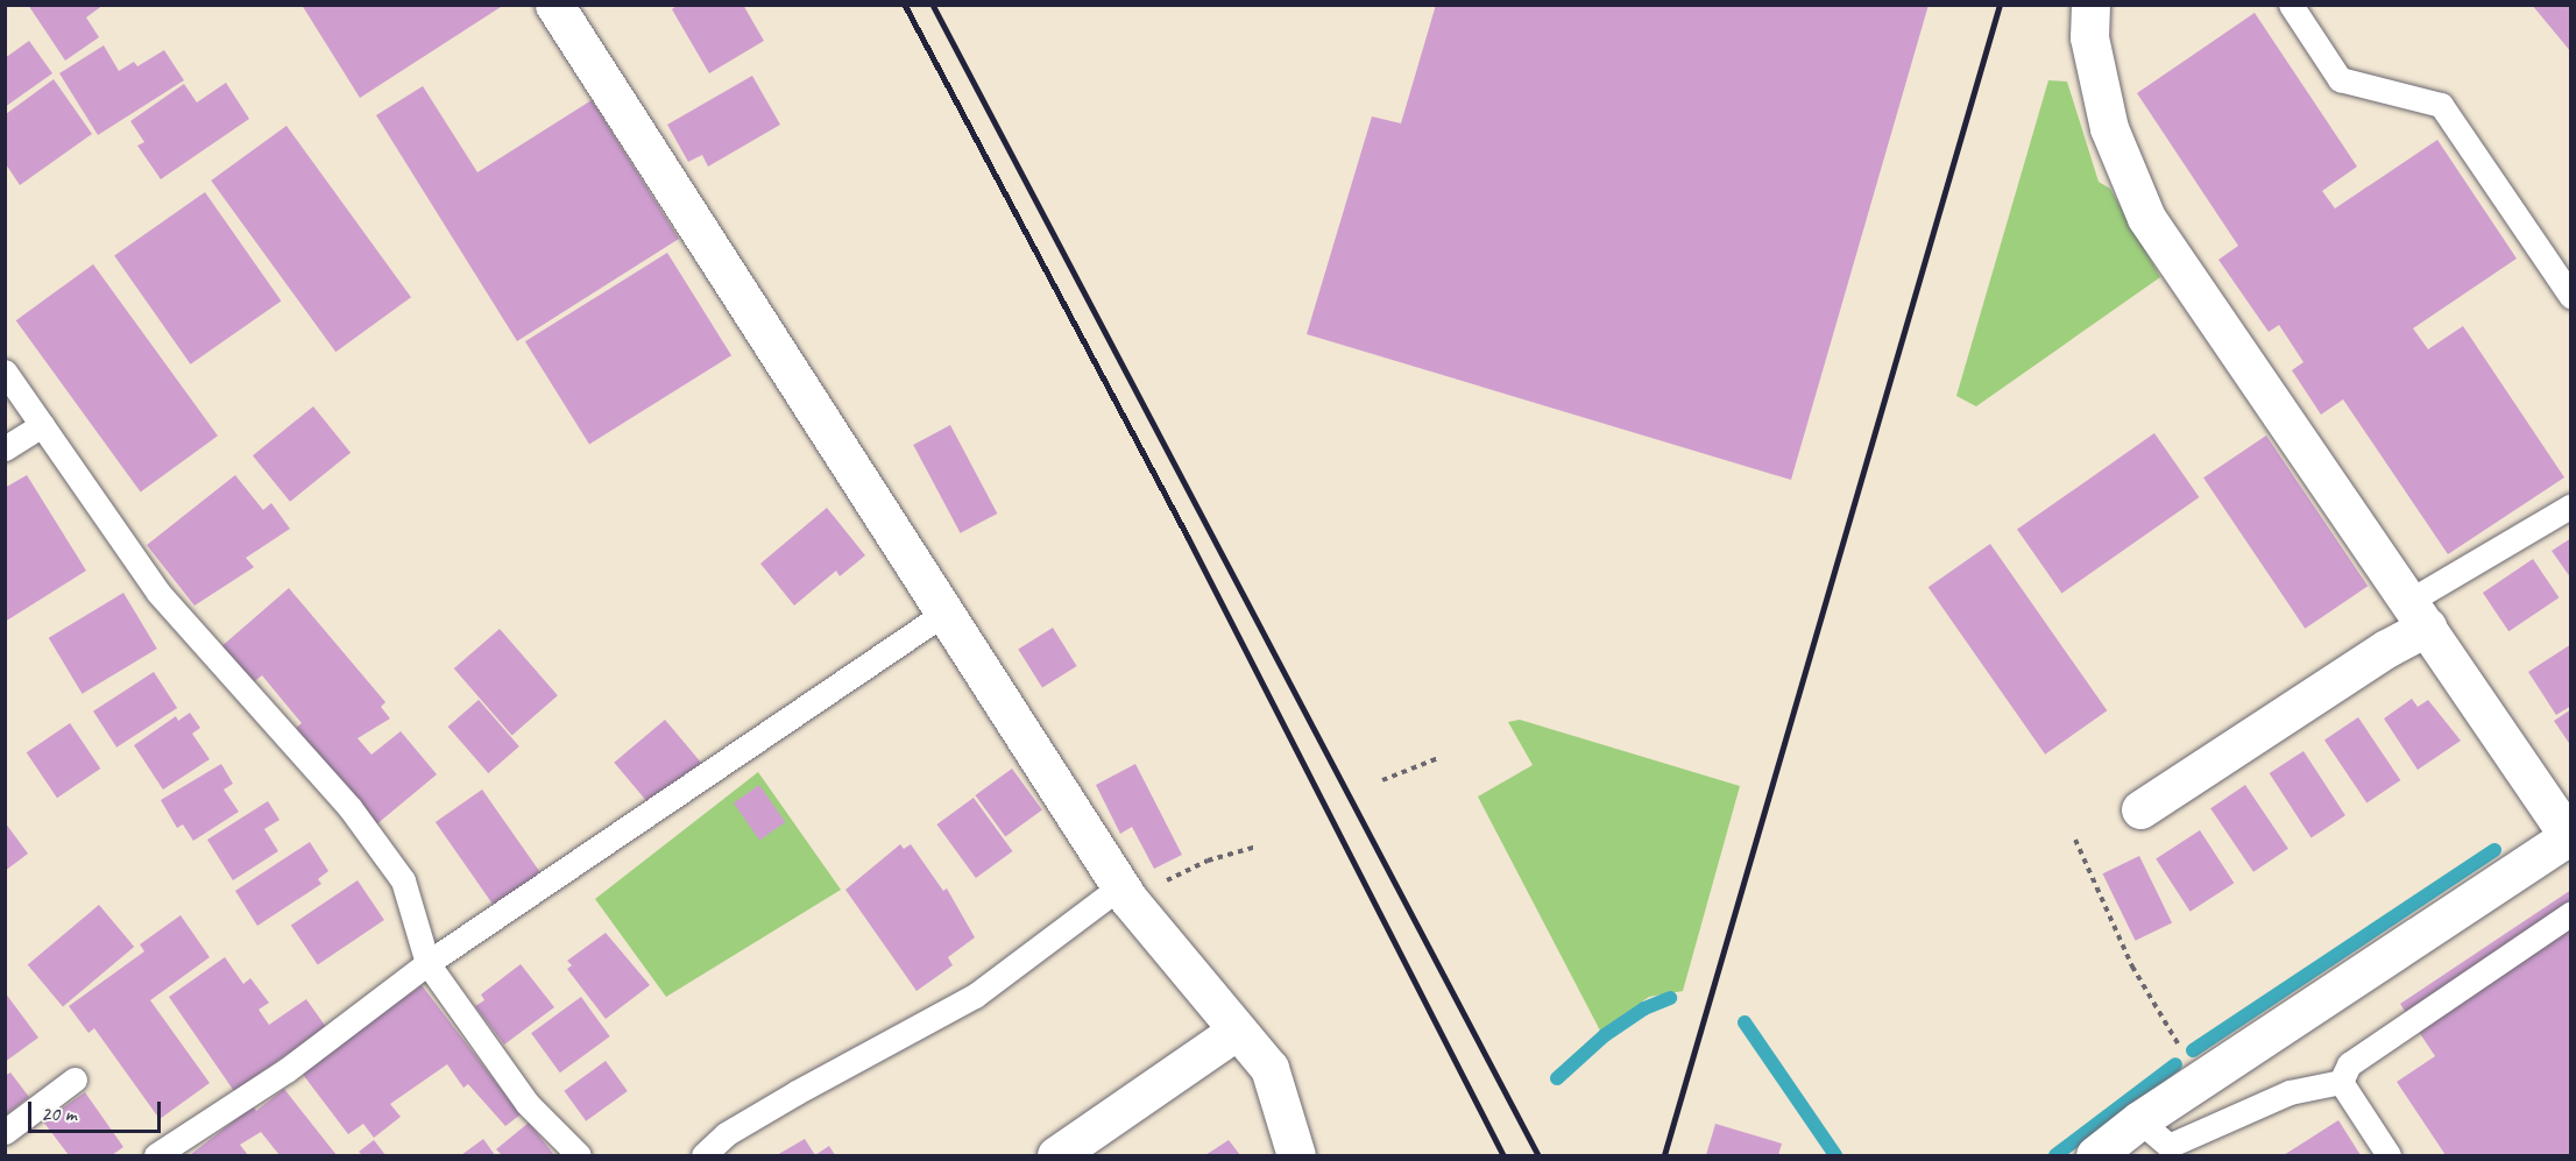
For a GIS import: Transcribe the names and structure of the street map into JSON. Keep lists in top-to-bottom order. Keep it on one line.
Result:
{"scale_bar":"20 m"}
